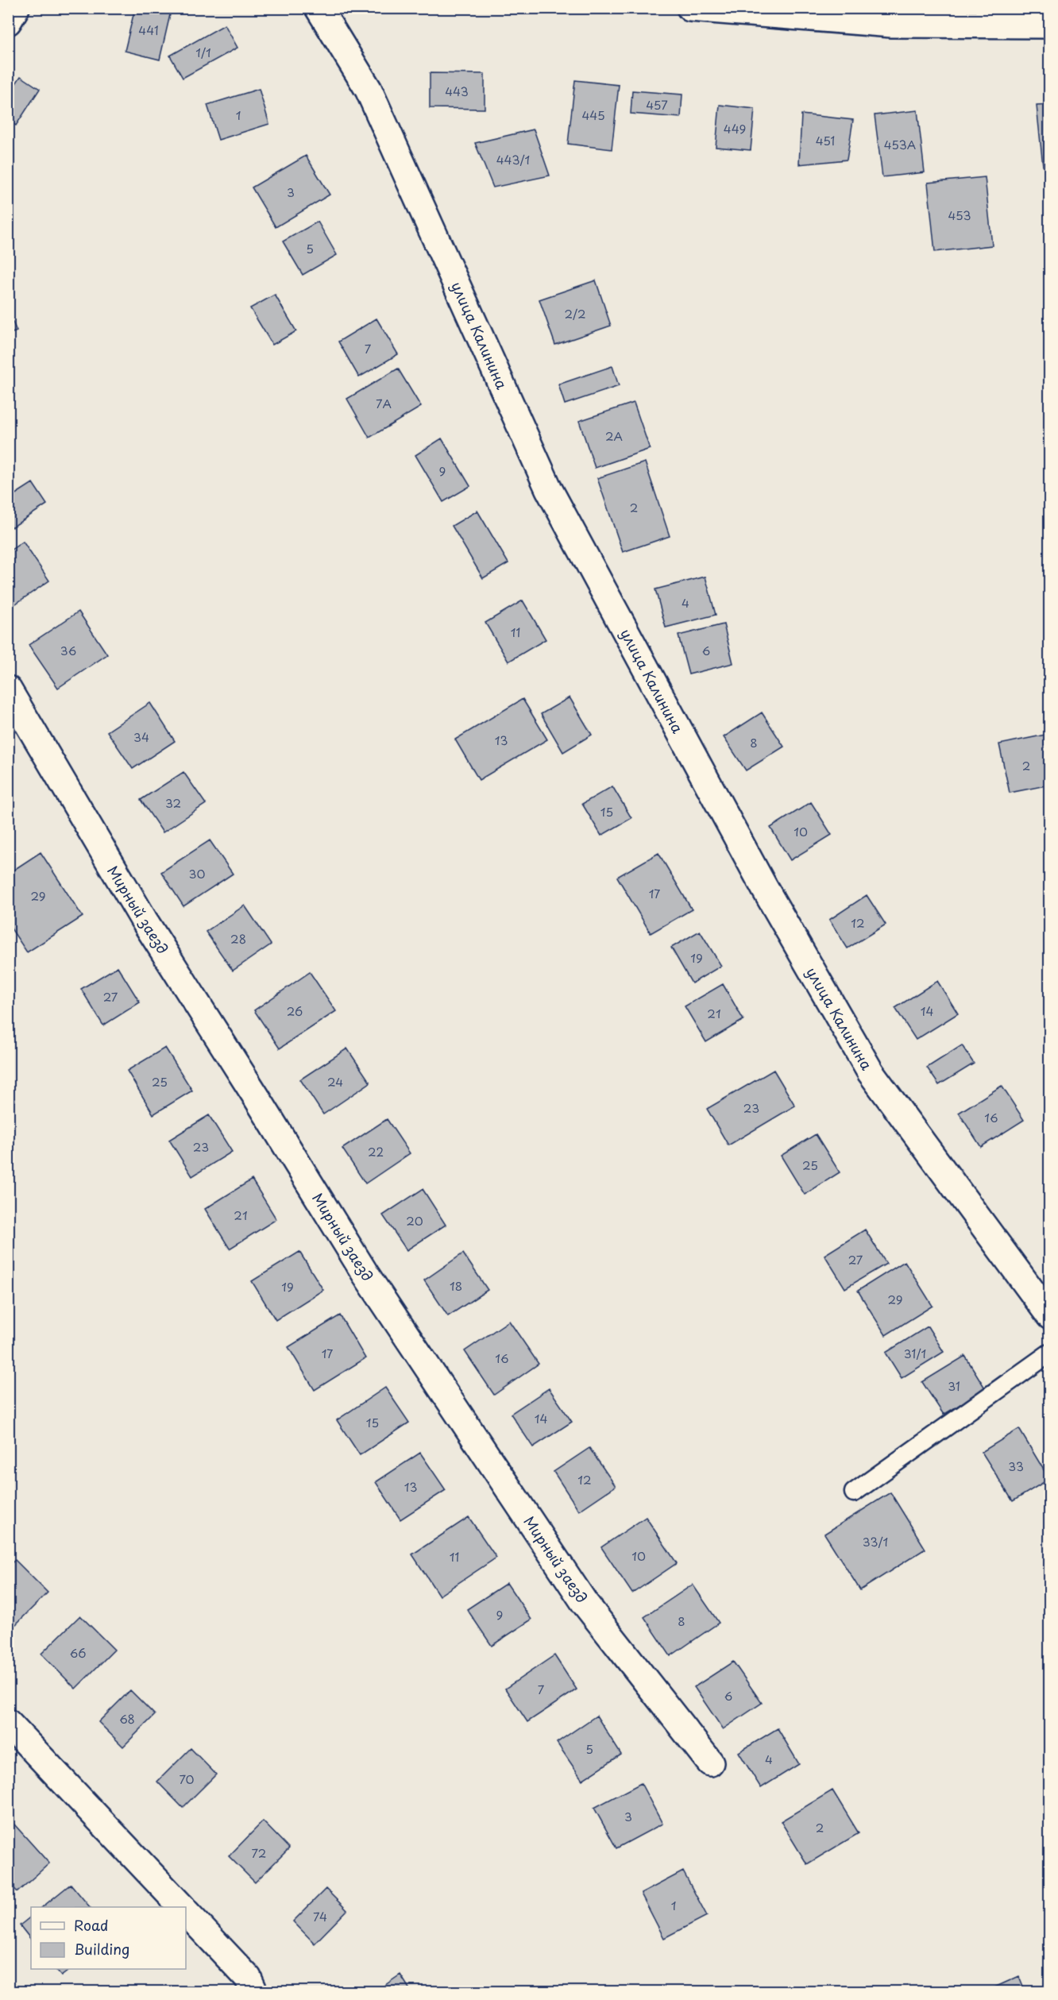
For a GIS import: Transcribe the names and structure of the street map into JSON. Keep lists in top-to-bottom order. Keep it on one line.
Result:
{"streets":{"street":["улица Калинина","Мирный заезд"]},"house_numbers":["441","1/1","443","457","1","445","449","451","453А","443/1","3","453","5","2/2","7","7А","2А","9","2","4","11","36","6","34","13","8","2","32","15","10","30","17","29","12","28","19","27","26","14","21","25","24","23","16","23","22","25","21","20","27","18","19","29","17","31/1","16","31","14","15","33","12","13","33/1","10","11","9","8","66","7","6","68","5","4","70","3","2","72","1","74"],"legend":["Road","Building"]}
